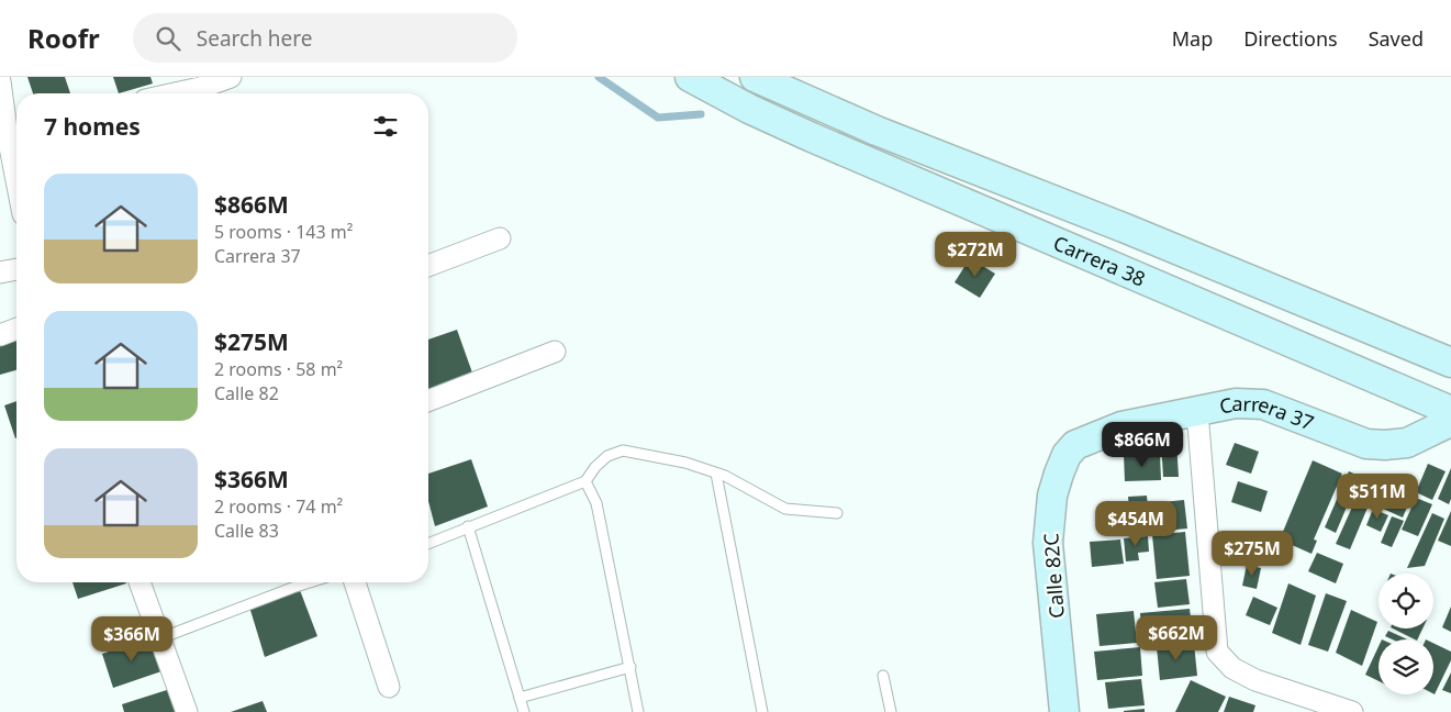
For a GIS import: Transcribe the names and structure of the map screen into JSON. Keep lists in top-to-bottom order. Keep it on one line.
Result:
{"streets":{"main road":["Carrera 38","Carrera 37","Calle 82C"]},"crossings":[["Carrera 37","Calle 82C"]],"page":{"header":"Roofr","search":"Search here","nav":["Map","Directions","Saved"],"heading":"7 homes","list":[{"name":"$866M","note":"5 rooms · 143 m² · Carrera 37"},{"name":"$275M","note":"2 rooms · 58 m² · Calle 82"},{"name":"$366M","note":"2 rooms · 74 m² · Calle 83"}],"price":["$272M","$866M","$511M","$454M","$275M","$662M","$366M"]}}
